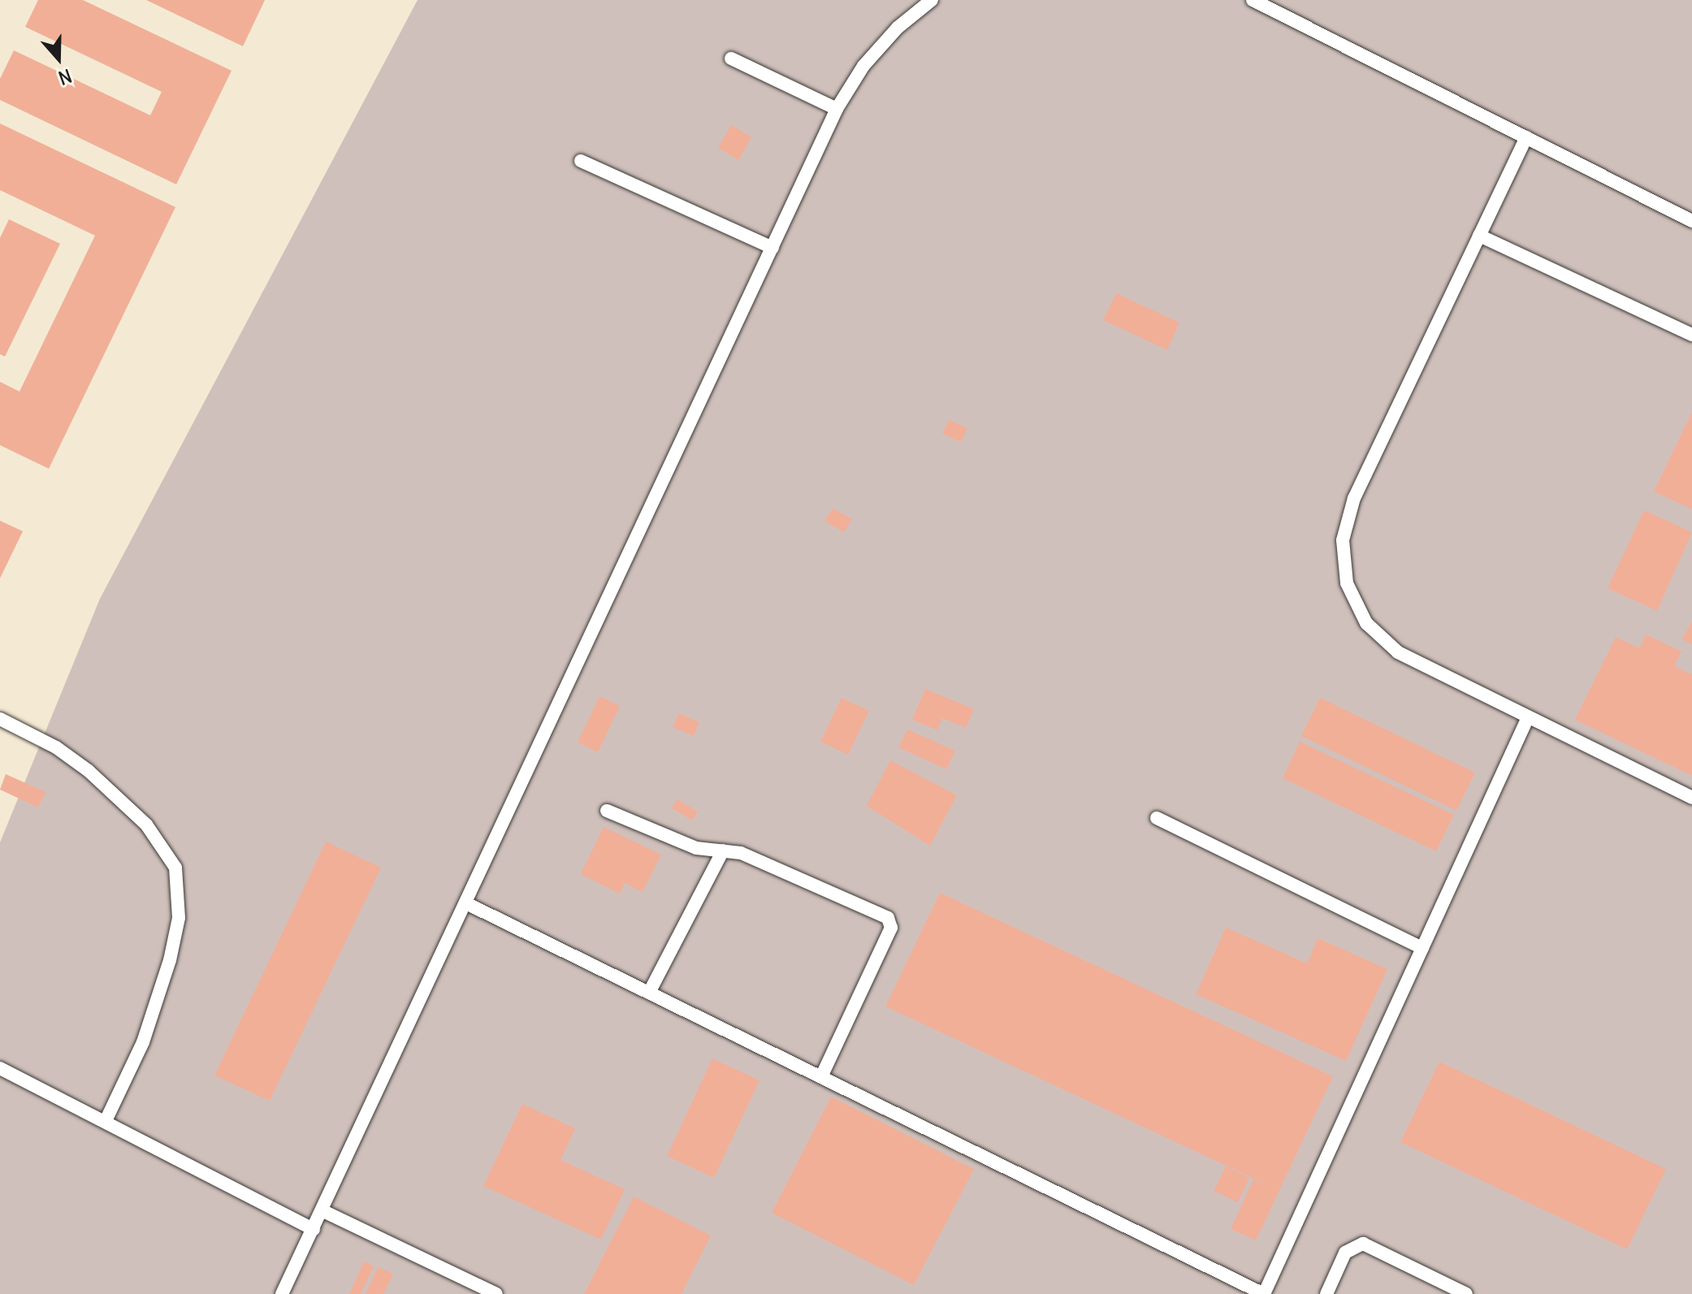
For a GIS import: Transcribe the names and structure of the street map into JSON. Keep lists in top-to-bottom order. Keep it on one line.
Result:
{"north":"bottom"}
